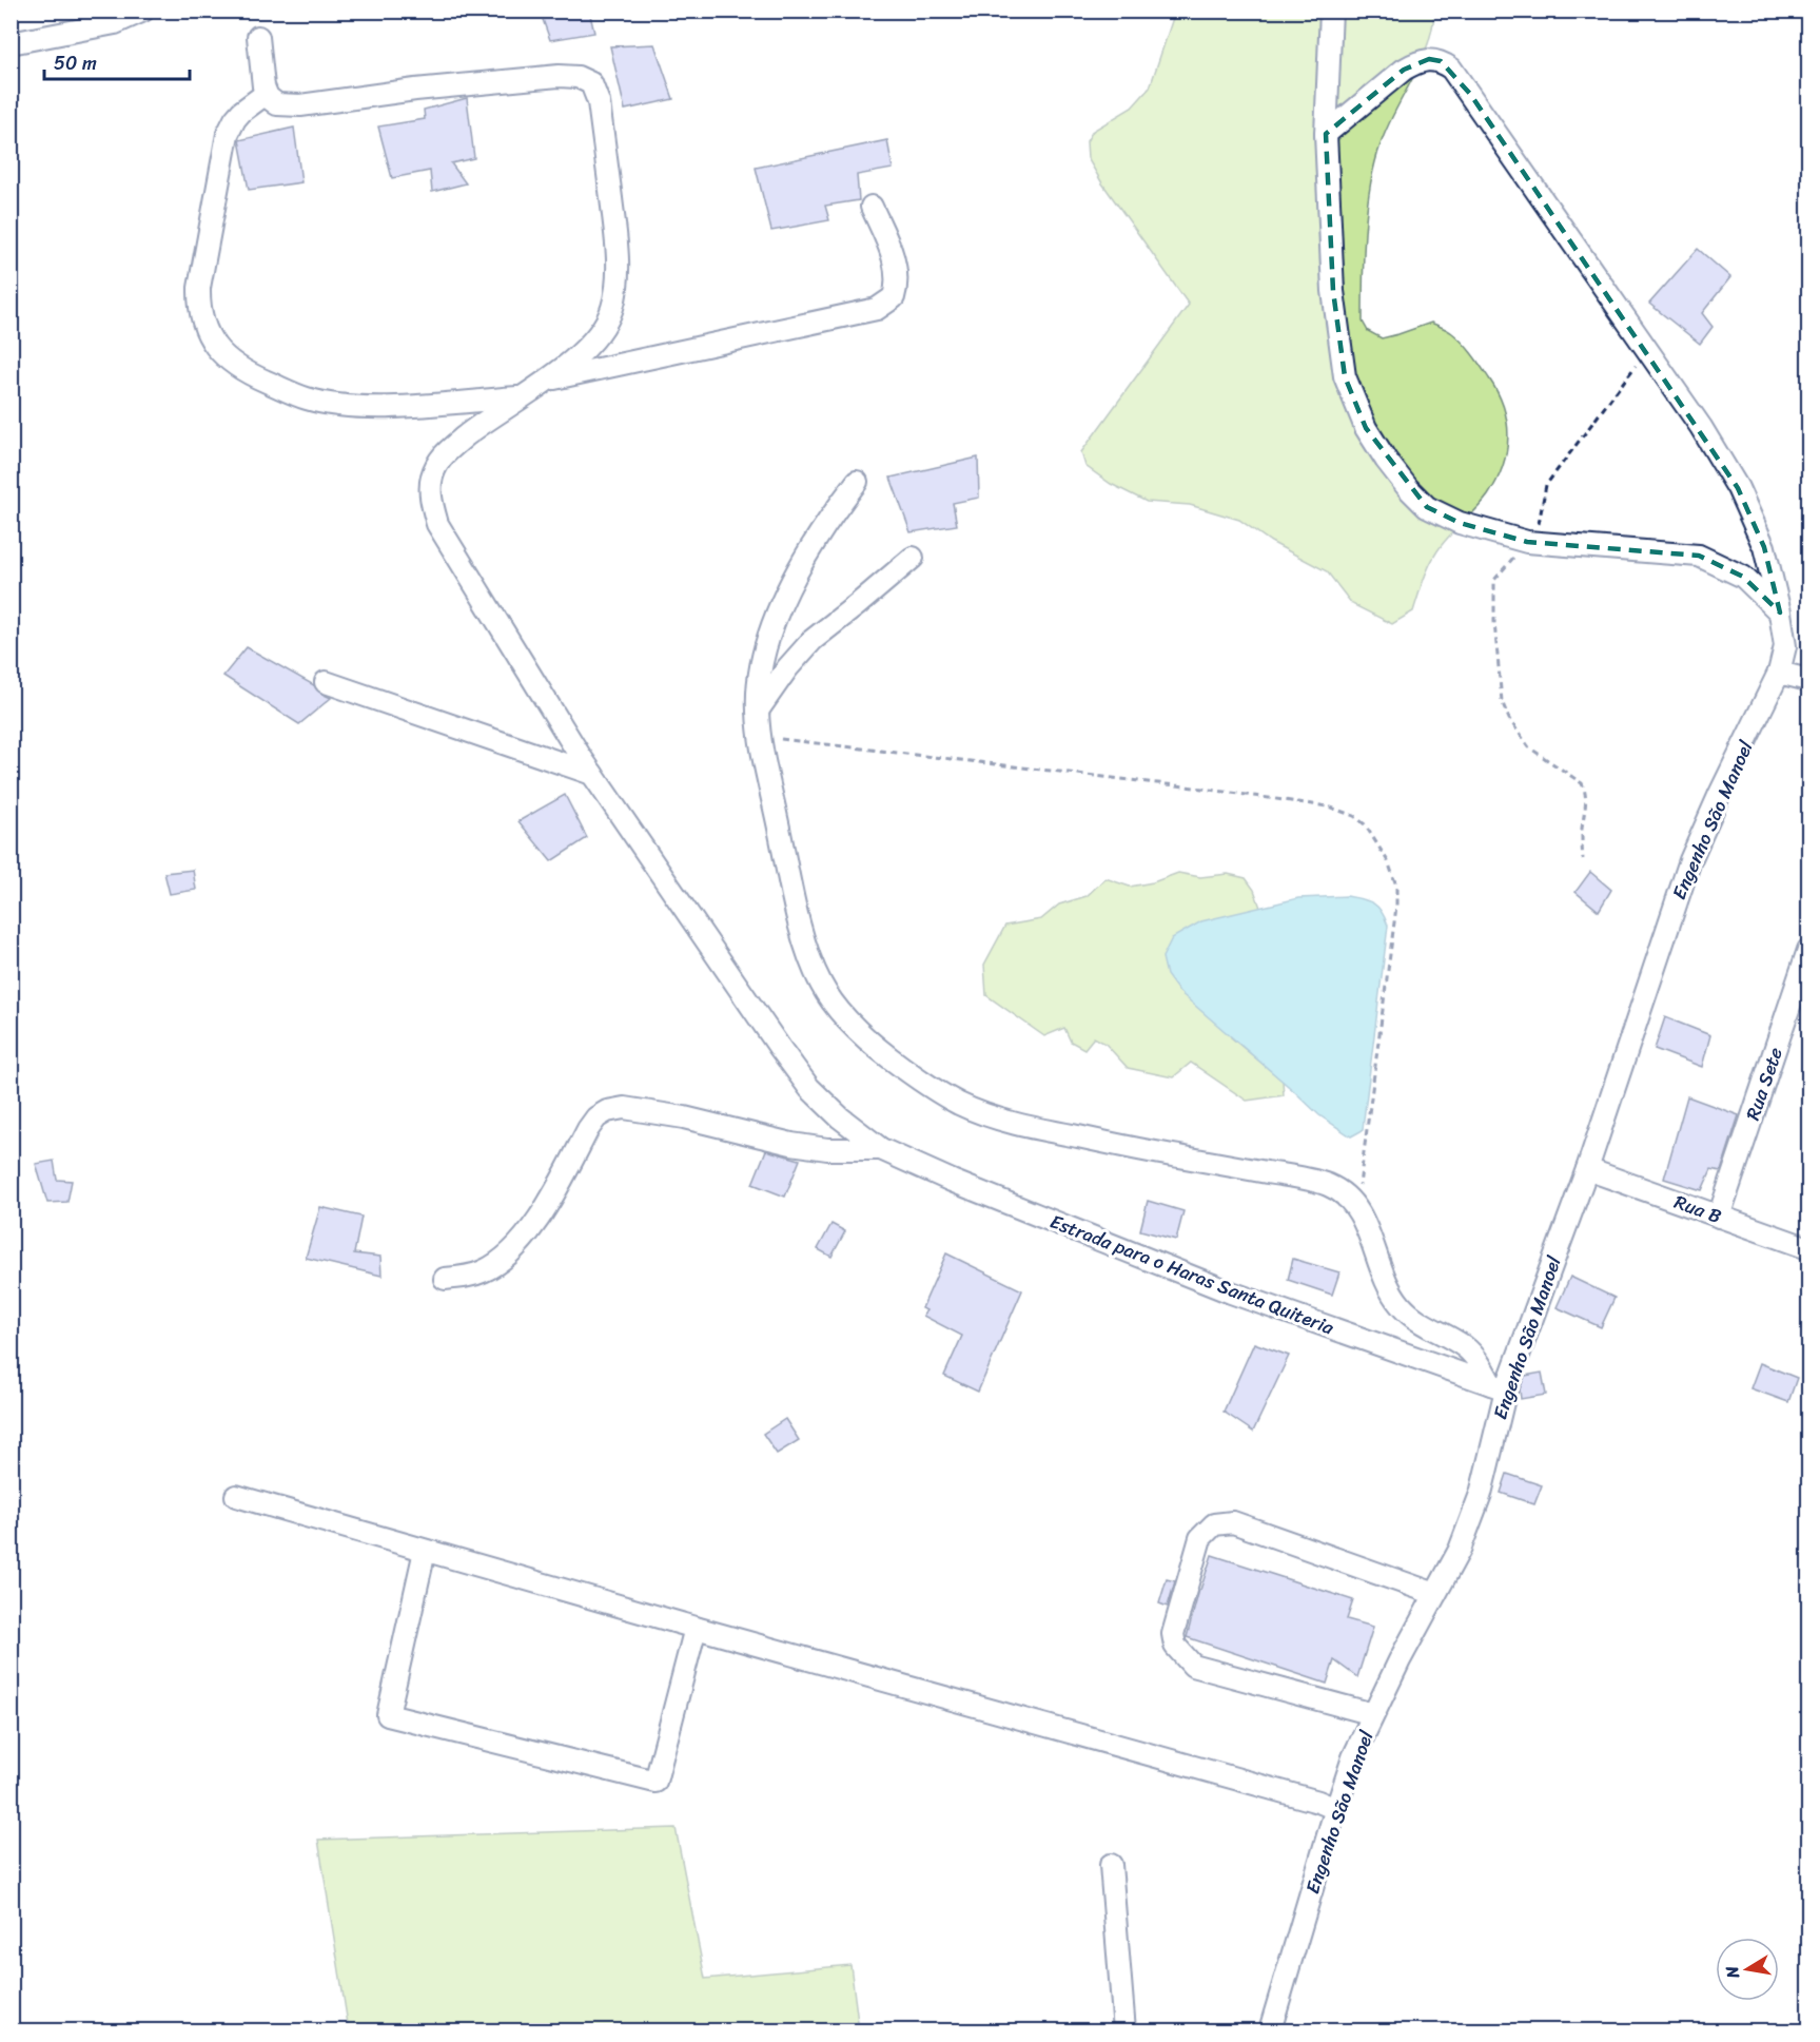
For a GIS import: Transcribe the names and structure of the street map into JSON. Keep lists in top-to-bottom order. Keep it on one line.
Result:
{"streets":{"street":["Engenho São Manoel","Rua Sete","Rua B","Estrada para o Haras Santa Quiteria"]},"crossings":[["Engenho São Manoel","Rua B"],["Engenho São Manoel","Estrada para o Haras Santa Quiteria"],["Rua Sete","Rua B"]],"scale_bar":"50 m","north":"left"}
